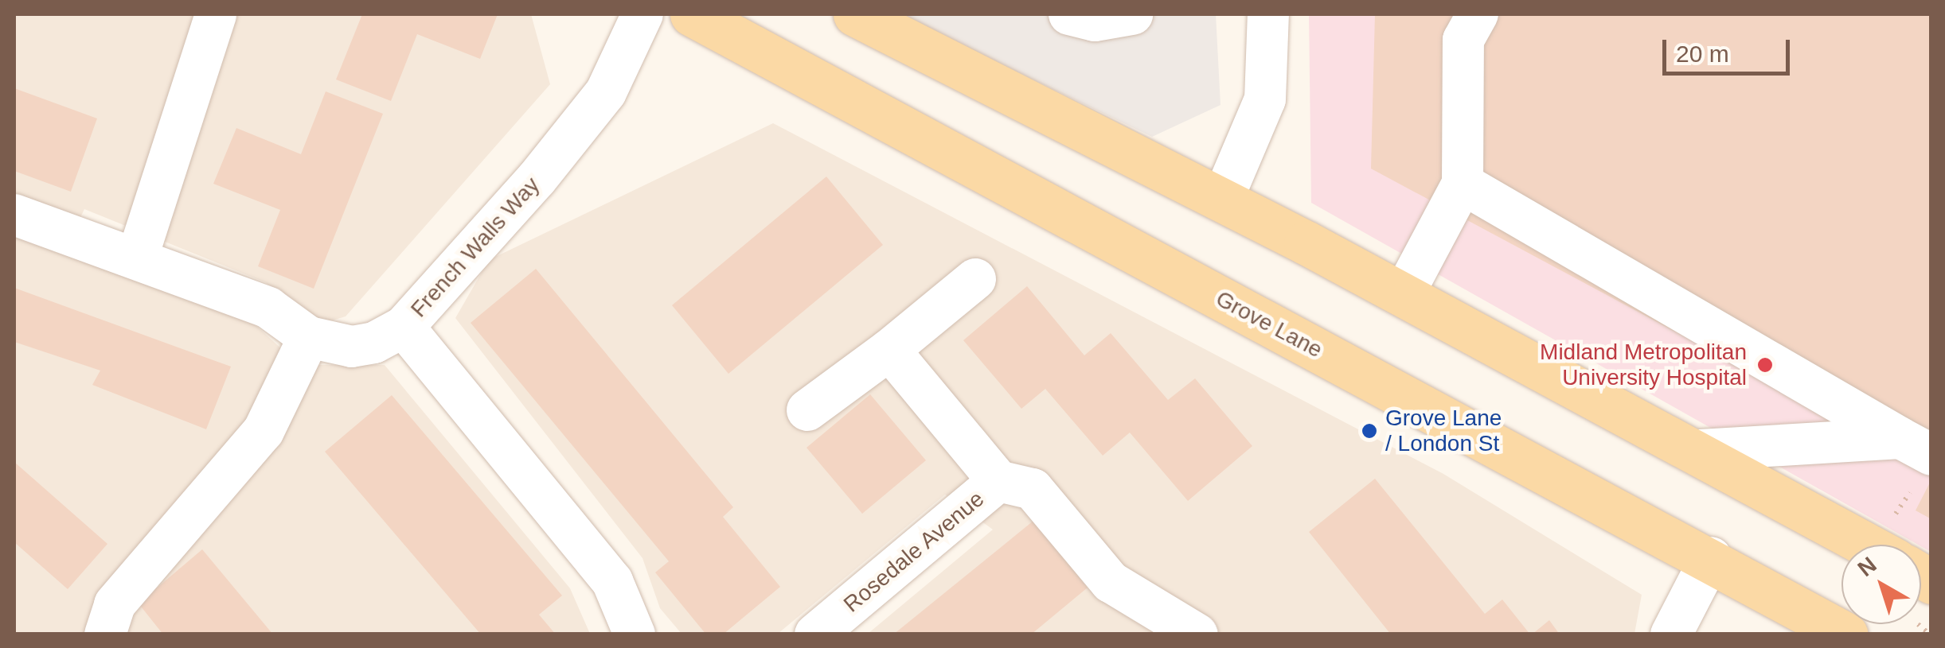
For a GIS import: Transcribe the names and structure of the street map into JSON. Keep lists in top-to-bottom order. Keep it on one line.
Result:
{"streets":{"main road":["Grove Lane"],"street":["French Walls Way","Rosedale Avenue"]},"places":["Midland Metropolitan University Hospital","Grove Lane / London St"],"scale_bar":"20 m","north":"top left"}
